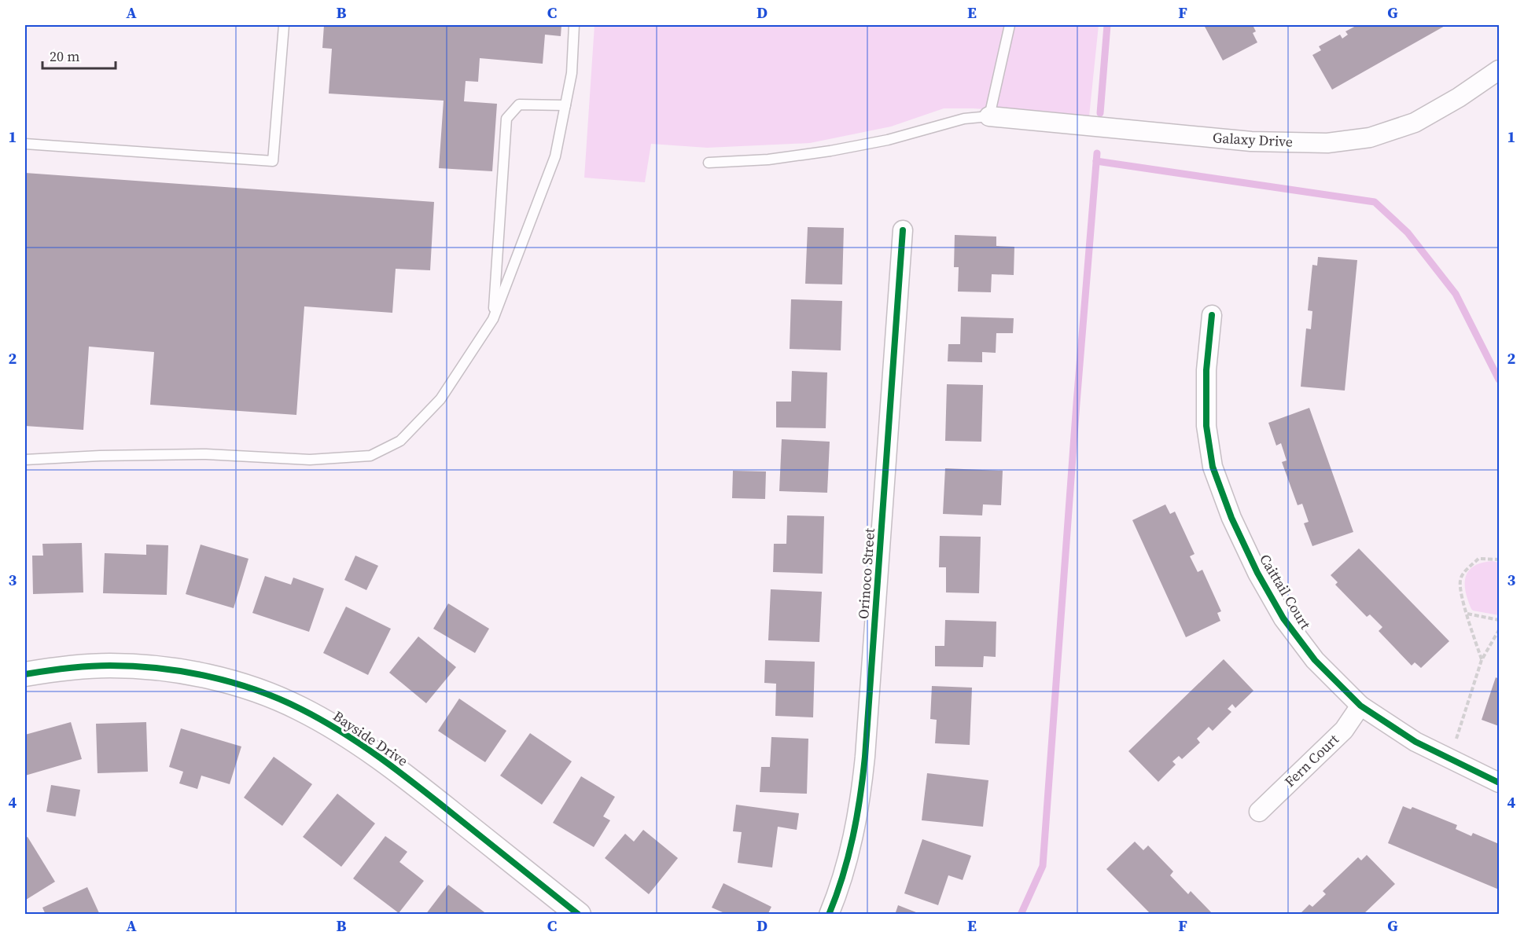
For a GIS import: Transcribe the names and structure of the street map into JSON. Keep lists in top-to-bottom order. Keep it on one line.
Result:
{"streets":{"street":["Galaxy Drive","Orinoco Street","Caittail Court","Bayside Drive","Fern Court"]},"crossings":[["Caittail Court","Fern Court"]],"scale_bar":"20 m","grid":{"columns":["A","B","C","D","E","F","G"],"rows":["1","2","3","4"]}}
